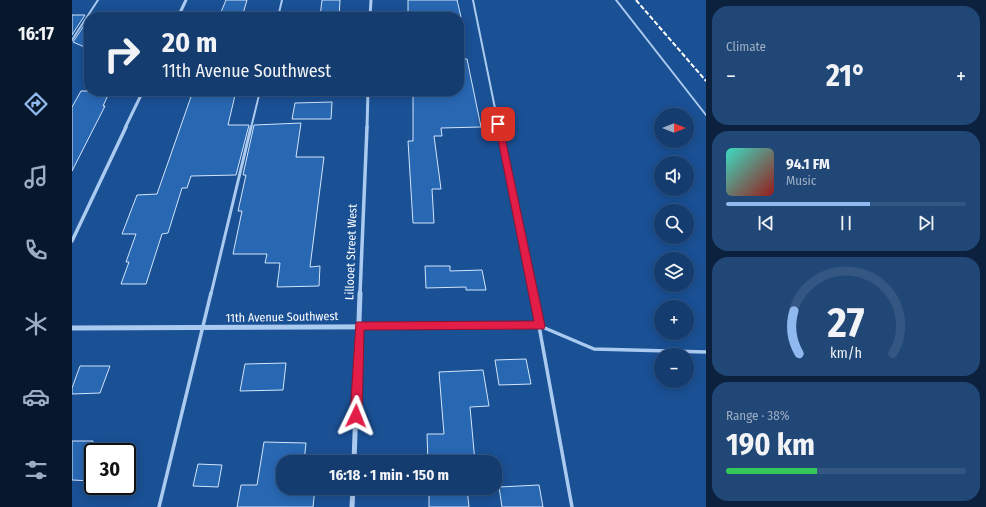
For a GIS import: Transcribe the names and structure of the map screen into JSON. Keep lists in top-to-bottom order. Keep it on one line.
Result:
{"streets":{"street":["Lillooet Street West","11th Avenue Southwest"]},"crossings":[["Lillooet Street West","11th Avenue Southwest"]],"north":"right","page":{"tabs":"16:17","tile":["Climate",["Range · 38%","190 km"]],"turn":["20 m","11th Avenue Southwest"],"heat":["−","21°","+"],"map_buttons":["+","−"],"song":["94.1 FM","Music"],"limit":"30","trip":"16:18 · 1 min · 150 m","gauge":["27","km/h"]}}
